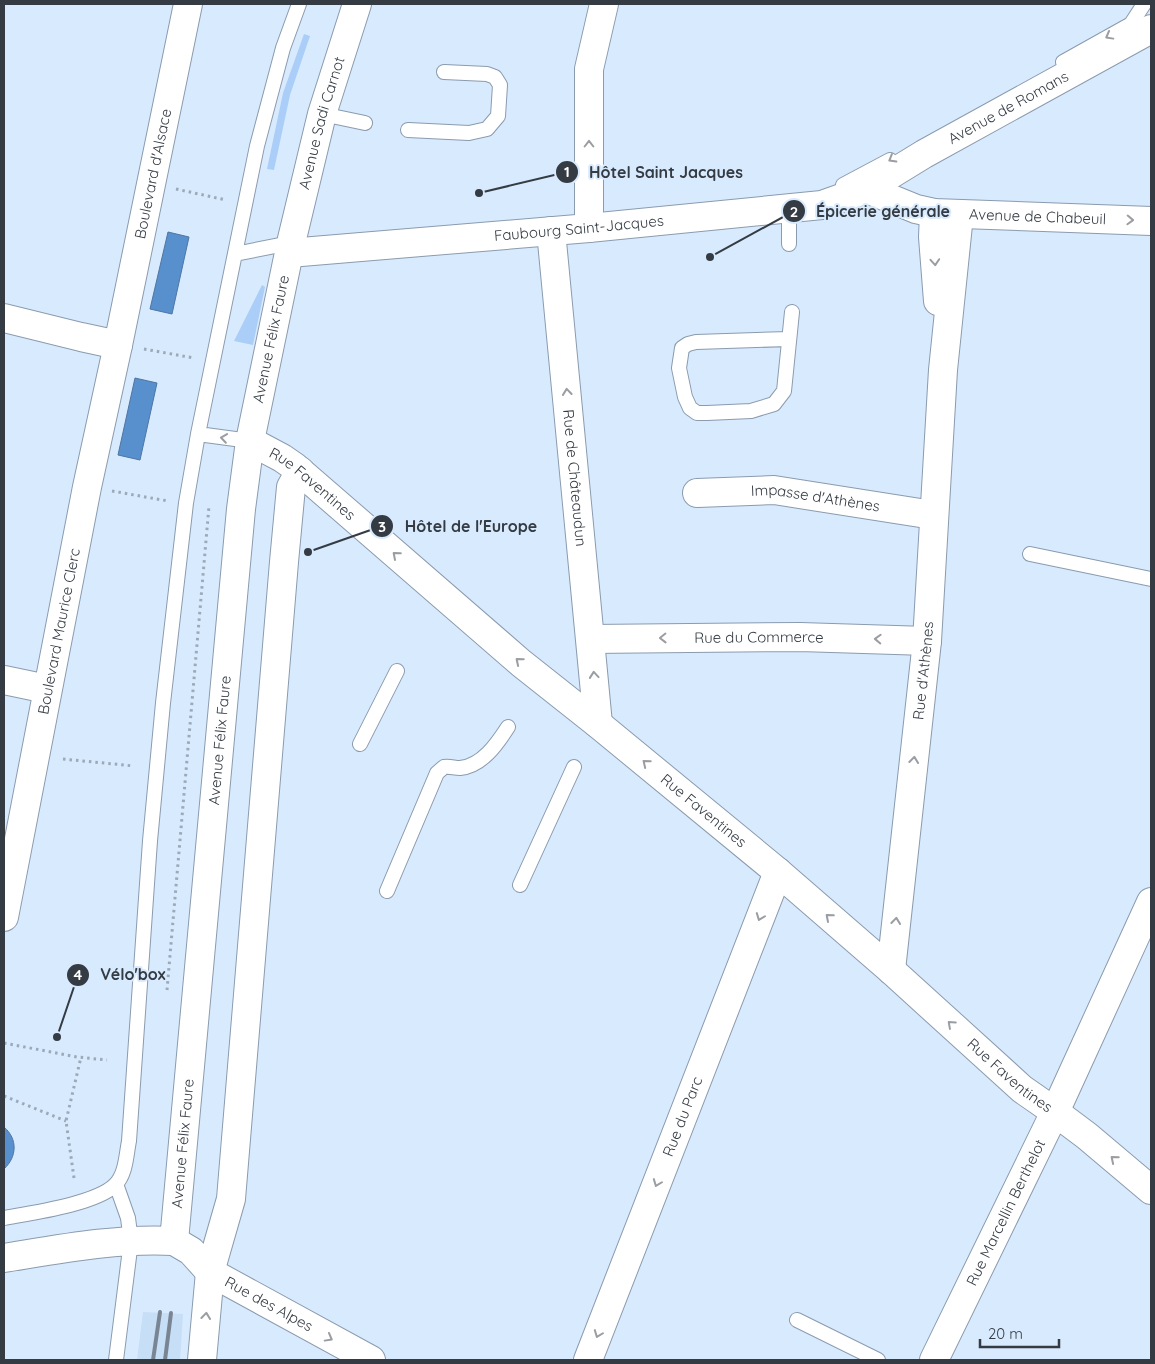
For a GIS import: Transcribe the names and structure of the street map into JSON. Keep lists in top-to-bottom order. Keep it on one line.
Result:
{"streets":{"street":["Avenue de Romans","Avenue Sadi Carnot","Boulevard d'Alsace","Avenue de Chabeuil","Faubourg Saint-Jacques","Avenue Félix Faure","Rue de Châteaudun","Rue Faventines","Impasse d'Athènes","Boulevard Maurice Clerc","Rue du Commerce","Rue d'Athènes","Rue du Parc","Rue Marcellin Berthelot","Rue des Alpes"]},"crossings":[["Avenue de Romans","Avenue de Chabeuil"],["Avenue de Romans","Faubourg Saint-Jacques"],["Avenue Sadi Carnot","Faubourg Saint-Jacques"],["Avenue Sadi Carnot","Avenue Félix Faure"],["Boulevard d'Alsace","Boulevard Maurice Clerc"],["Avenue de Chabeuil","Faubourg Saint-Jacques"],["Avenue de Chabeuil","Rue d'Athènes"],["Faubourg Saint-Jacques","Avenue Félix Faure"],["Faubourg Saint-Jacques","Rue de Châteaudun"],["Avenue Félix Faure","Rue Faventines"],["Avenue Félix Faure","Rue des Alpes"],["Rue de Châteaudun","Rue Faventines"],["Rue de Châteaudun","Rue du Commerce"],["Rue Faventines","Rue d'Athènes"],["Rue Faventines","Rue du Parc"],["Rue Faventines","Rue Marcellin Berthelot"],["Impasse d'Athènes","Rue d'Athènes"],["Rue du Commerce","Rue d'Athènes"]],"one_way":["Avenue de Chabeuil","Rue de Châteaudun","Rue Faventines","Rue du Commerce","Rue d'Athènes","Rue du Parc","Rue des Alpes"],"places":["Hôtel Saint Jacques","Épicerie générale","Hôtel de l'Europe","Vélo'box"],"scale_bar":"20 m"}
